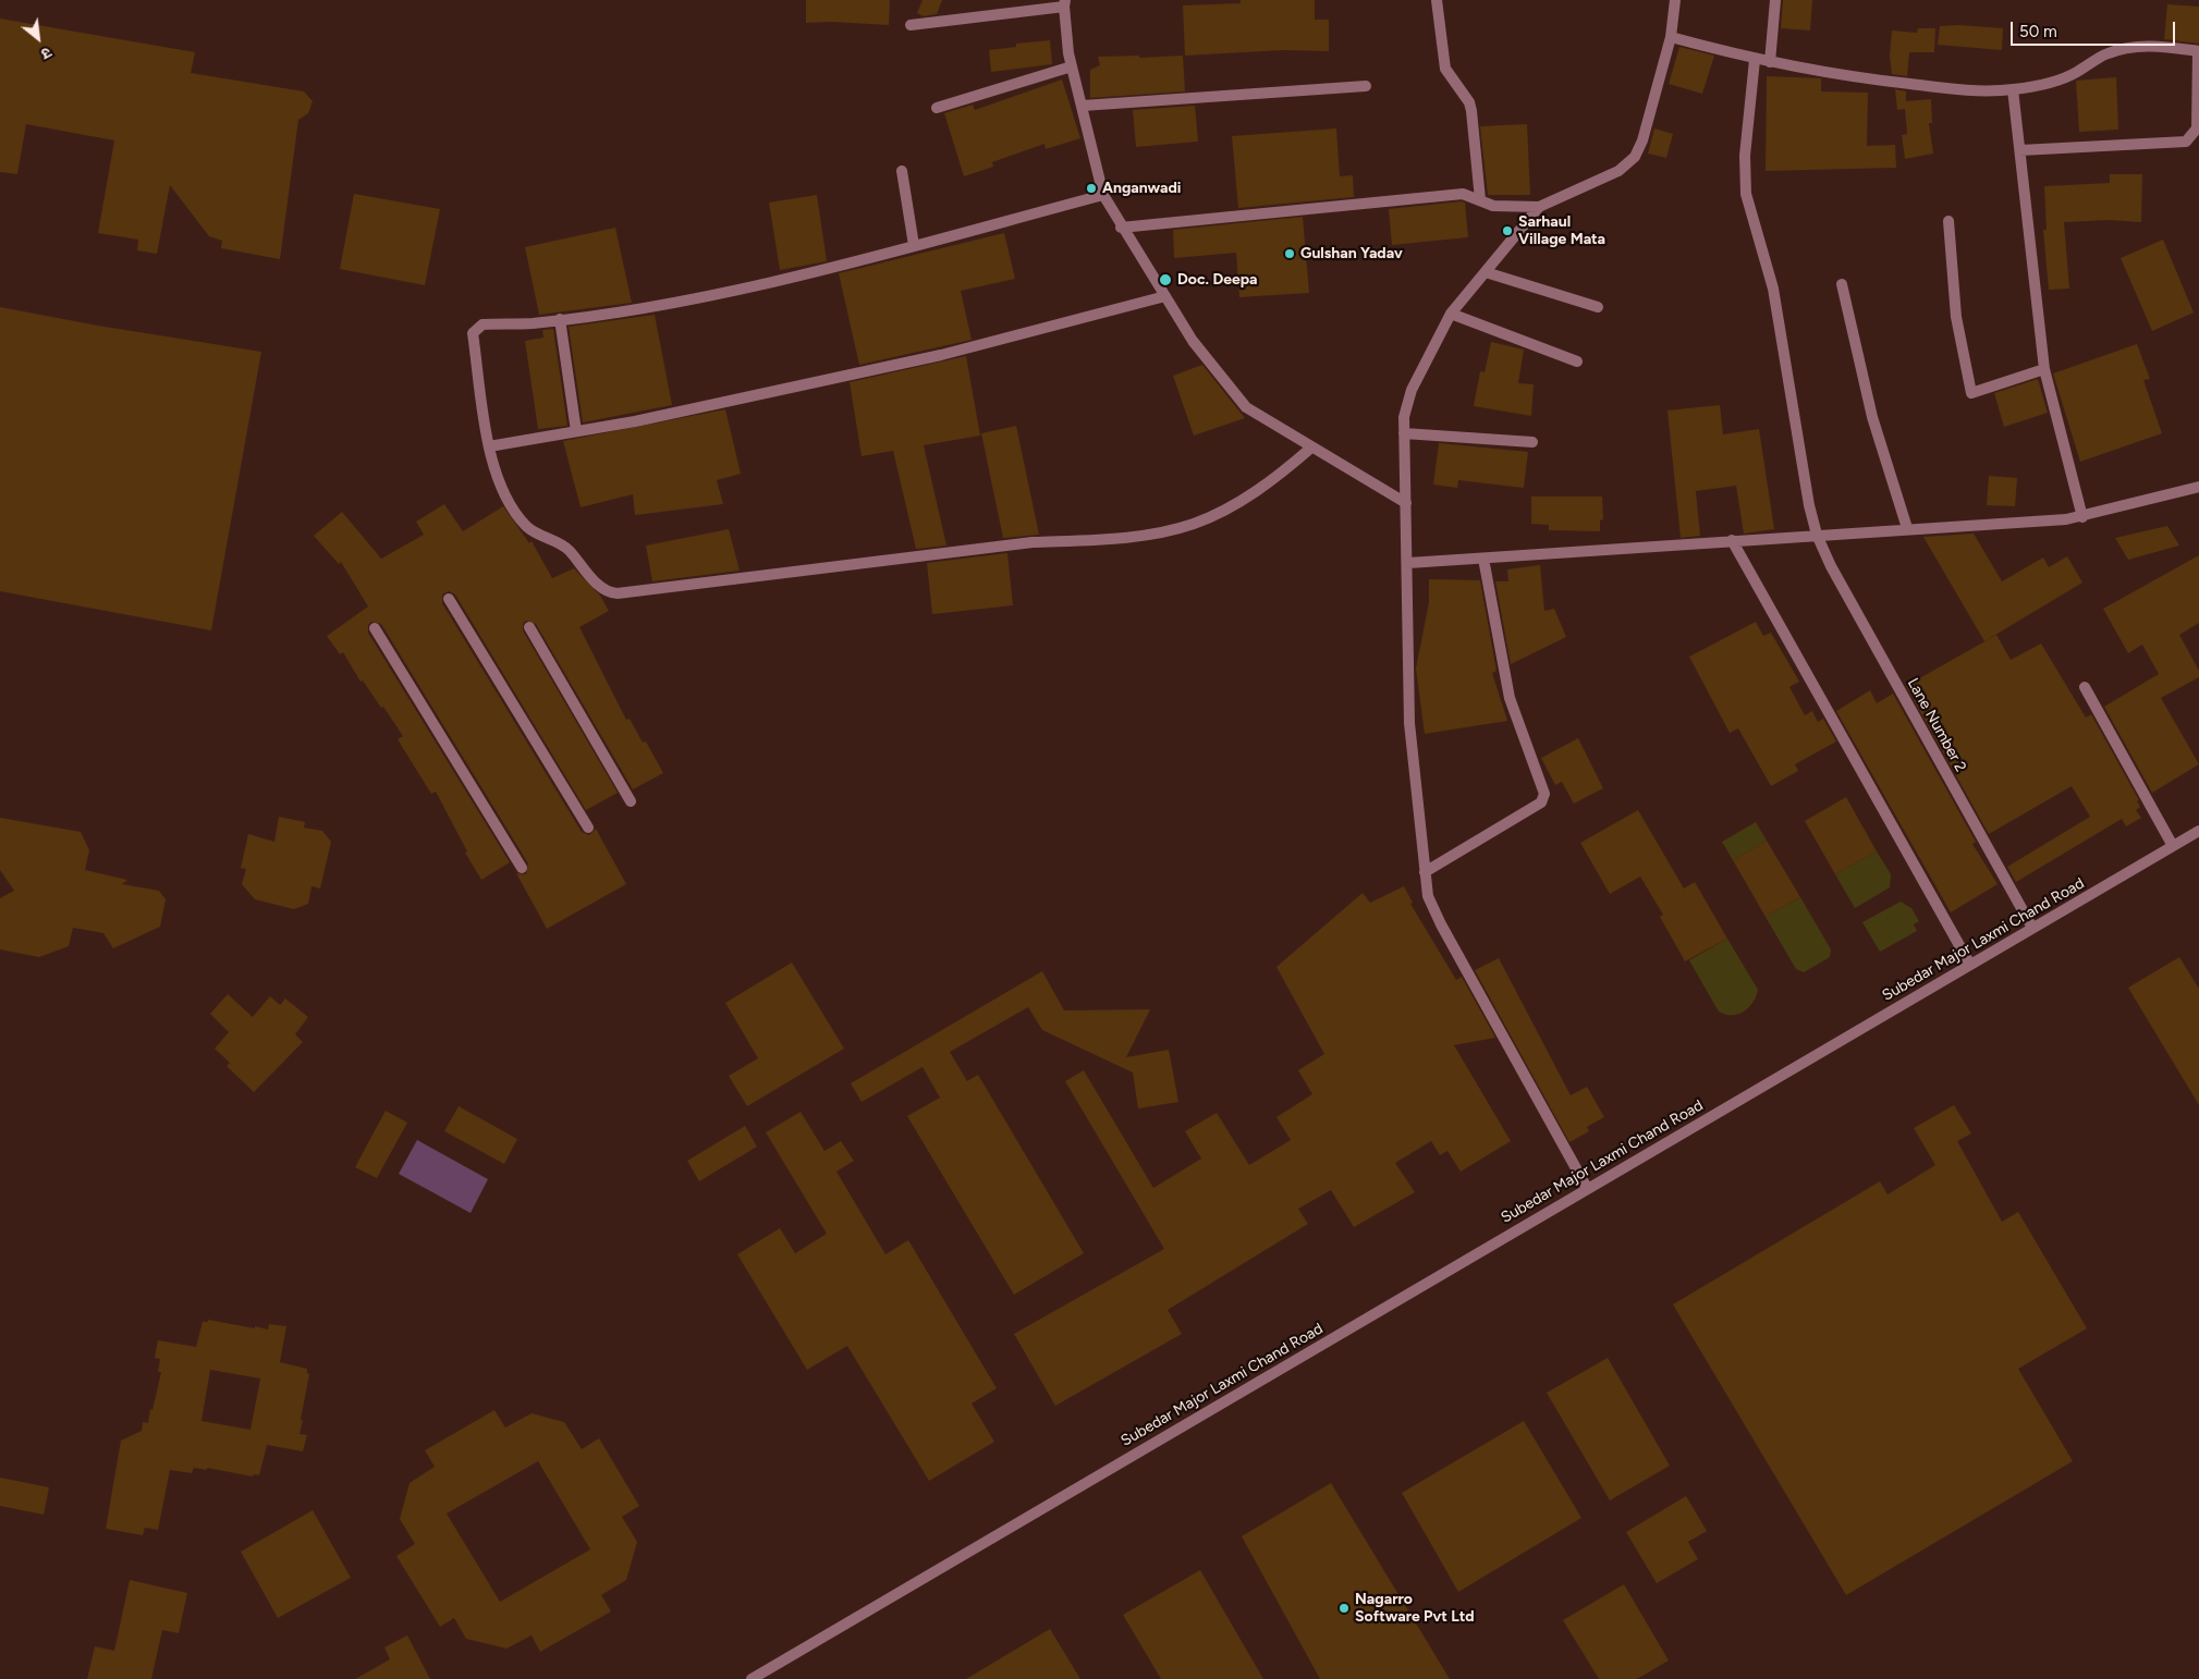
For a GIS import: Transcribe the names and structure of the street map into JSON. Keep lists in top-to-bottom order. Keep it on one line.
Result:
{"streets":{"street":["Lane Number 2","Subedar Major Laxmi Chand Road"]},"crossings":[["Lane Number 2","Subedar Major Laxmi Chand Road"]],"places":["Anganwadi","Sarhaul Village Mata","Gulshan Yadav","Doc. Deepa","Nagarro Software Pvt Ltd"],"scale_bar":"50 m","north":"bottom right"}
